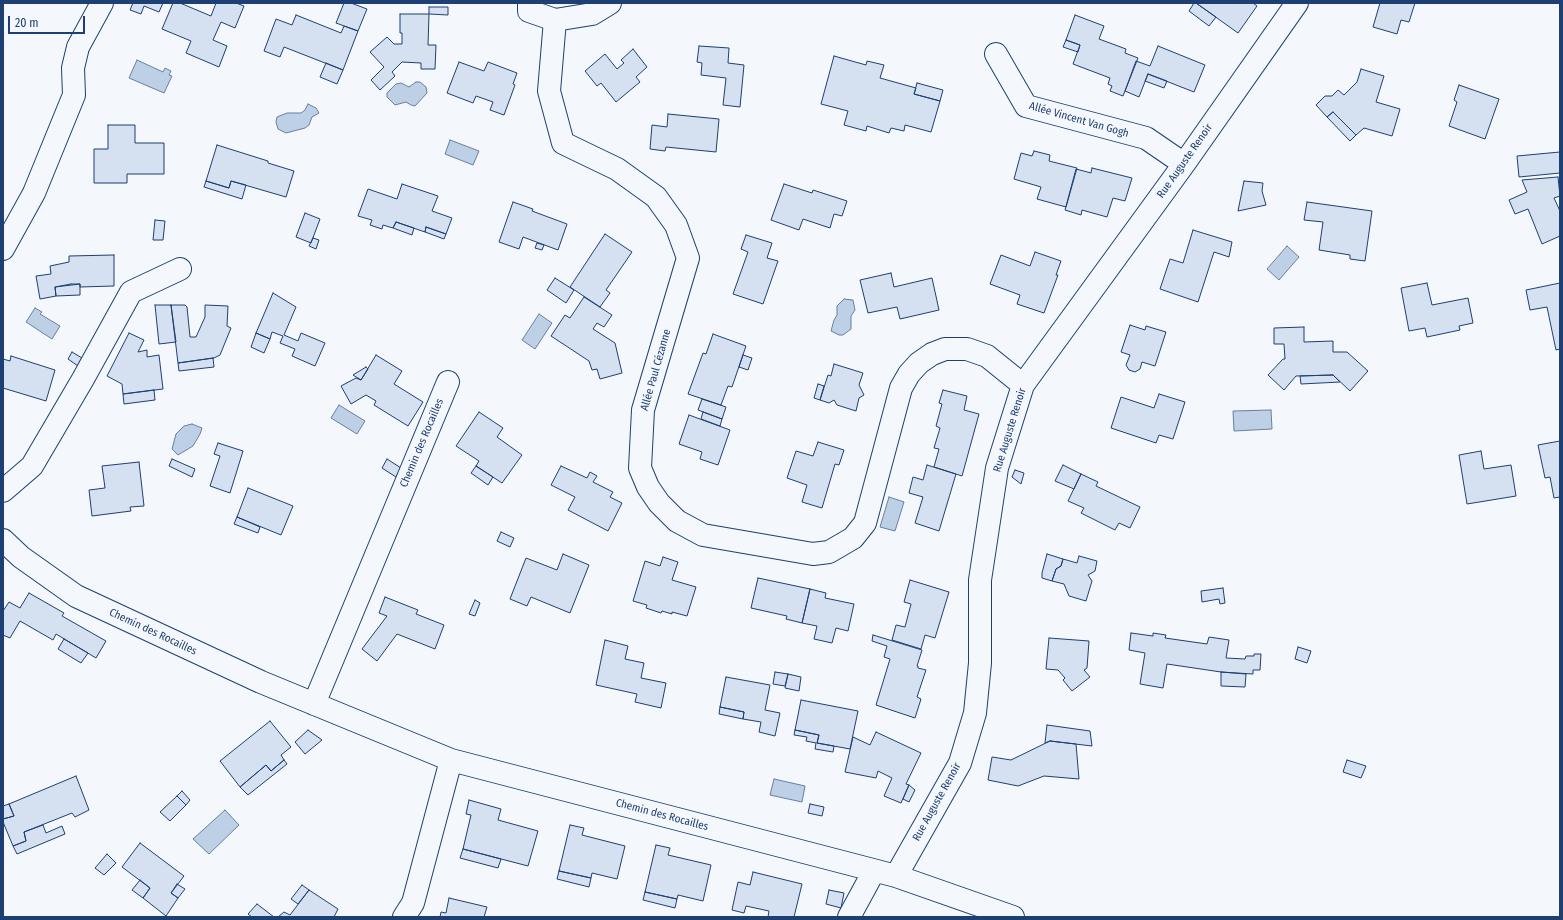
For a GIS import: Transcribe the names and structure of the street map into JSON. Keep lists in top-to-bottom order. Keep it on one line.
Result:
{"streets":{"street":["Allée Vincent Van Gogh","Rue Auguste Renoir","Allée Paul Cézanne","Chemin des Rocailles"]},"crossings":[["Allée Vincent Van Gogh","Rue Auguste Renoir"],["Rue Auguste Renoir","Allée Paul Cézanne"],["Rue Auguste Renoir","Chemin des Rocailles"]],"scale_bar":"20 m"}
